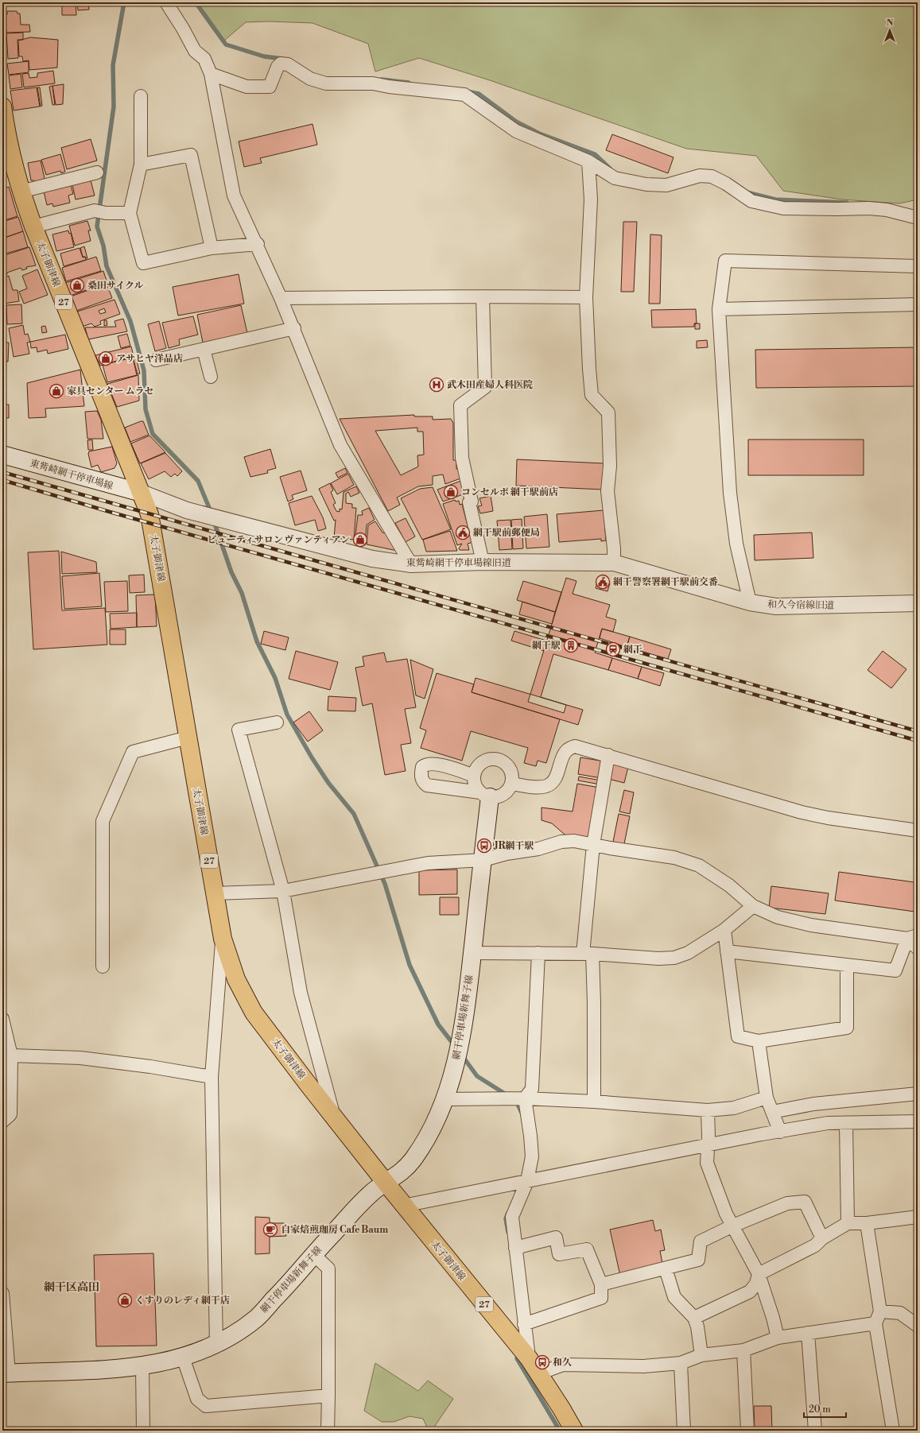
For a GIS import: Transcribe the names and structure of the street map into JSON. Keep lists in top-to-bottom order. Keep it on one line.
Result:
{"streets":{"main road":["太子御津線","27","東觜崎網干停車場線","網干停車場新舞子線"],"street":["東觜崎網干停車場線旧道","和久今宿線旧道"]},"crossings":[["太子御津線","東觜崎網干停車場線"],["太子御津線","東觜崎網干停車場線旧道"],["太子御津線","網干停車場新舞子線"],["東觜崎網干停車場線","東觜崎網干停車場線旧道"],["東觜崎網干停車場線旧道","和久今宿線旧道"]],"districts":["網干区高田"],"places":{"shop":["桑田サイクル","アサヒヤ洋品店","家具センター ムラセ","コンセルボ 網干駅前店","ビューティサロン ヴァンティアン","くすりのレディ網干店"],"hospital":["武木田産婦人科医院"],"public building":["網干駅前郵便局","網干警察署網干駅前交番"],"building":["網干駅"],"station":["網干"],"bus stop":["JR網干駅","和久"],"cafe":["自家焙煎珈房 Cafe Baum"]},"scale_bar":"20 m","north":"top"}
